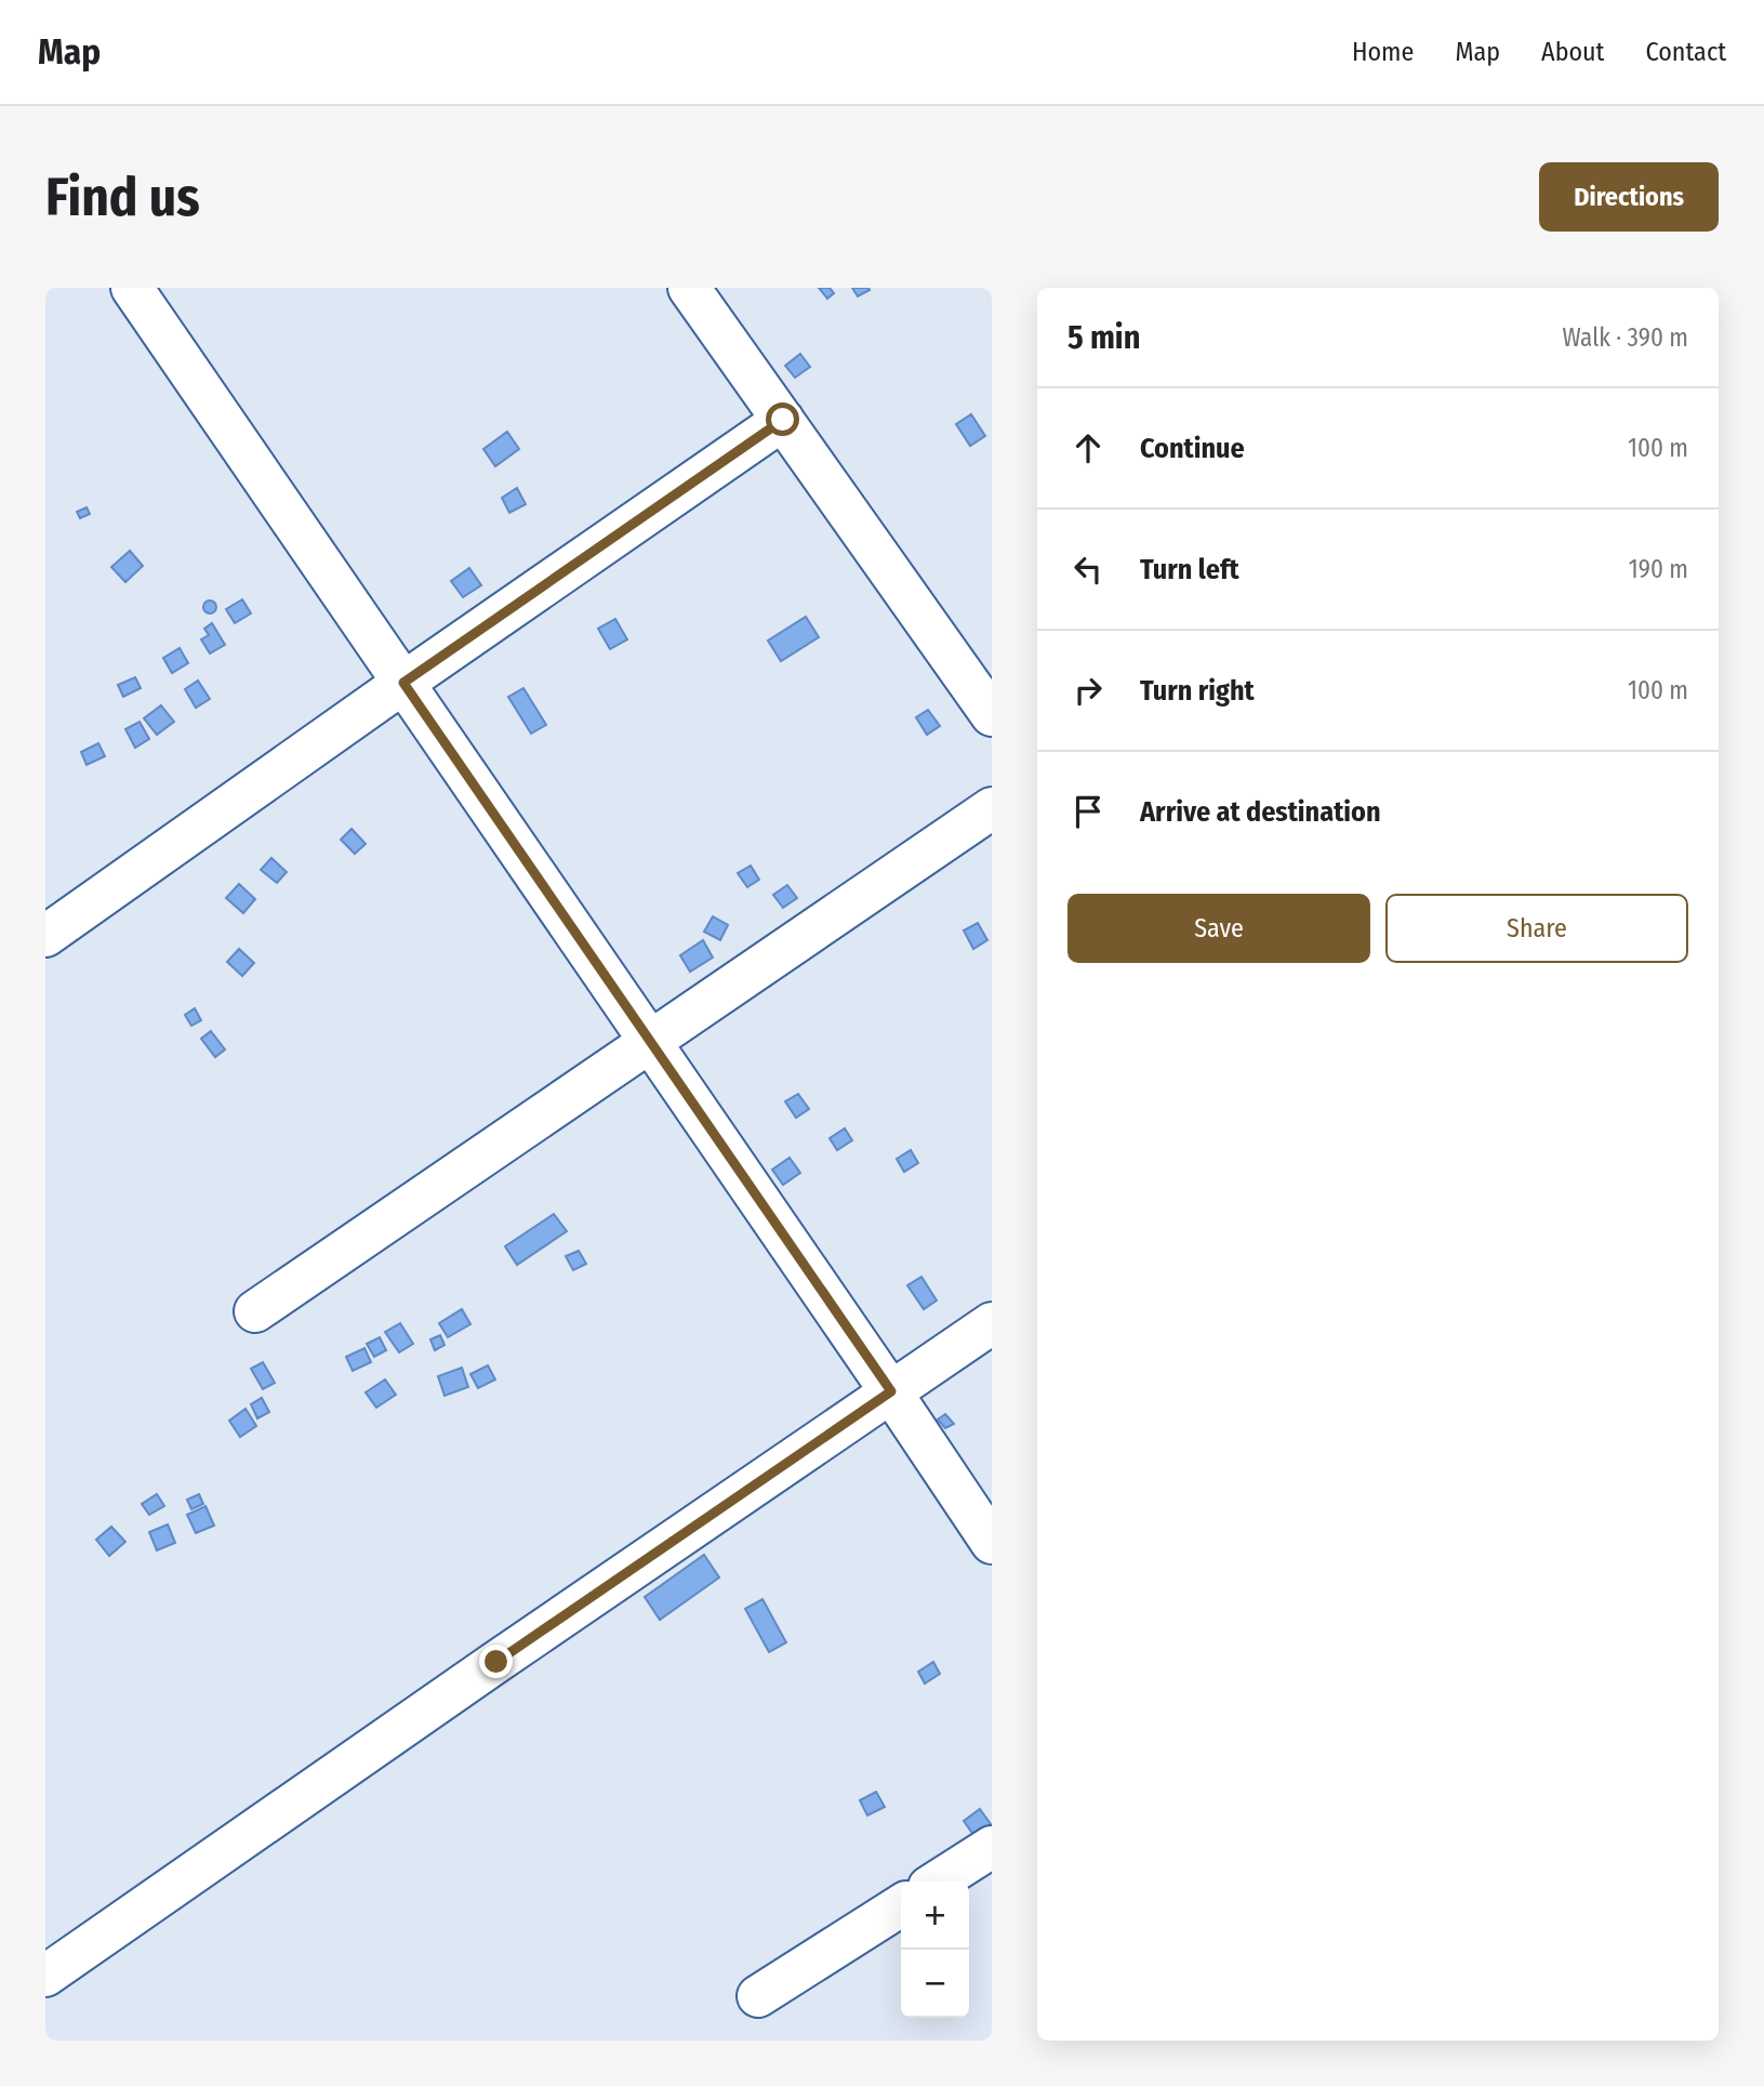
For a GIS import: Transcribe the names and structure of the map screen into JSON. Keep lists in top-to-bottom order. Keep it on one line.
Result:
{"page":{"header":"Map","nav":["Home","Map","About","Contact"],"buttons":["Directions",["Save","Share"]],"title":"Find us","heading":["5 min","Walk · 390 m"],"list":[["Continue","100 m"],["Turn left","190 m"],["Turn right","100 m"],"Arrive at destination"],"map_buttons":["+","−"]}}
